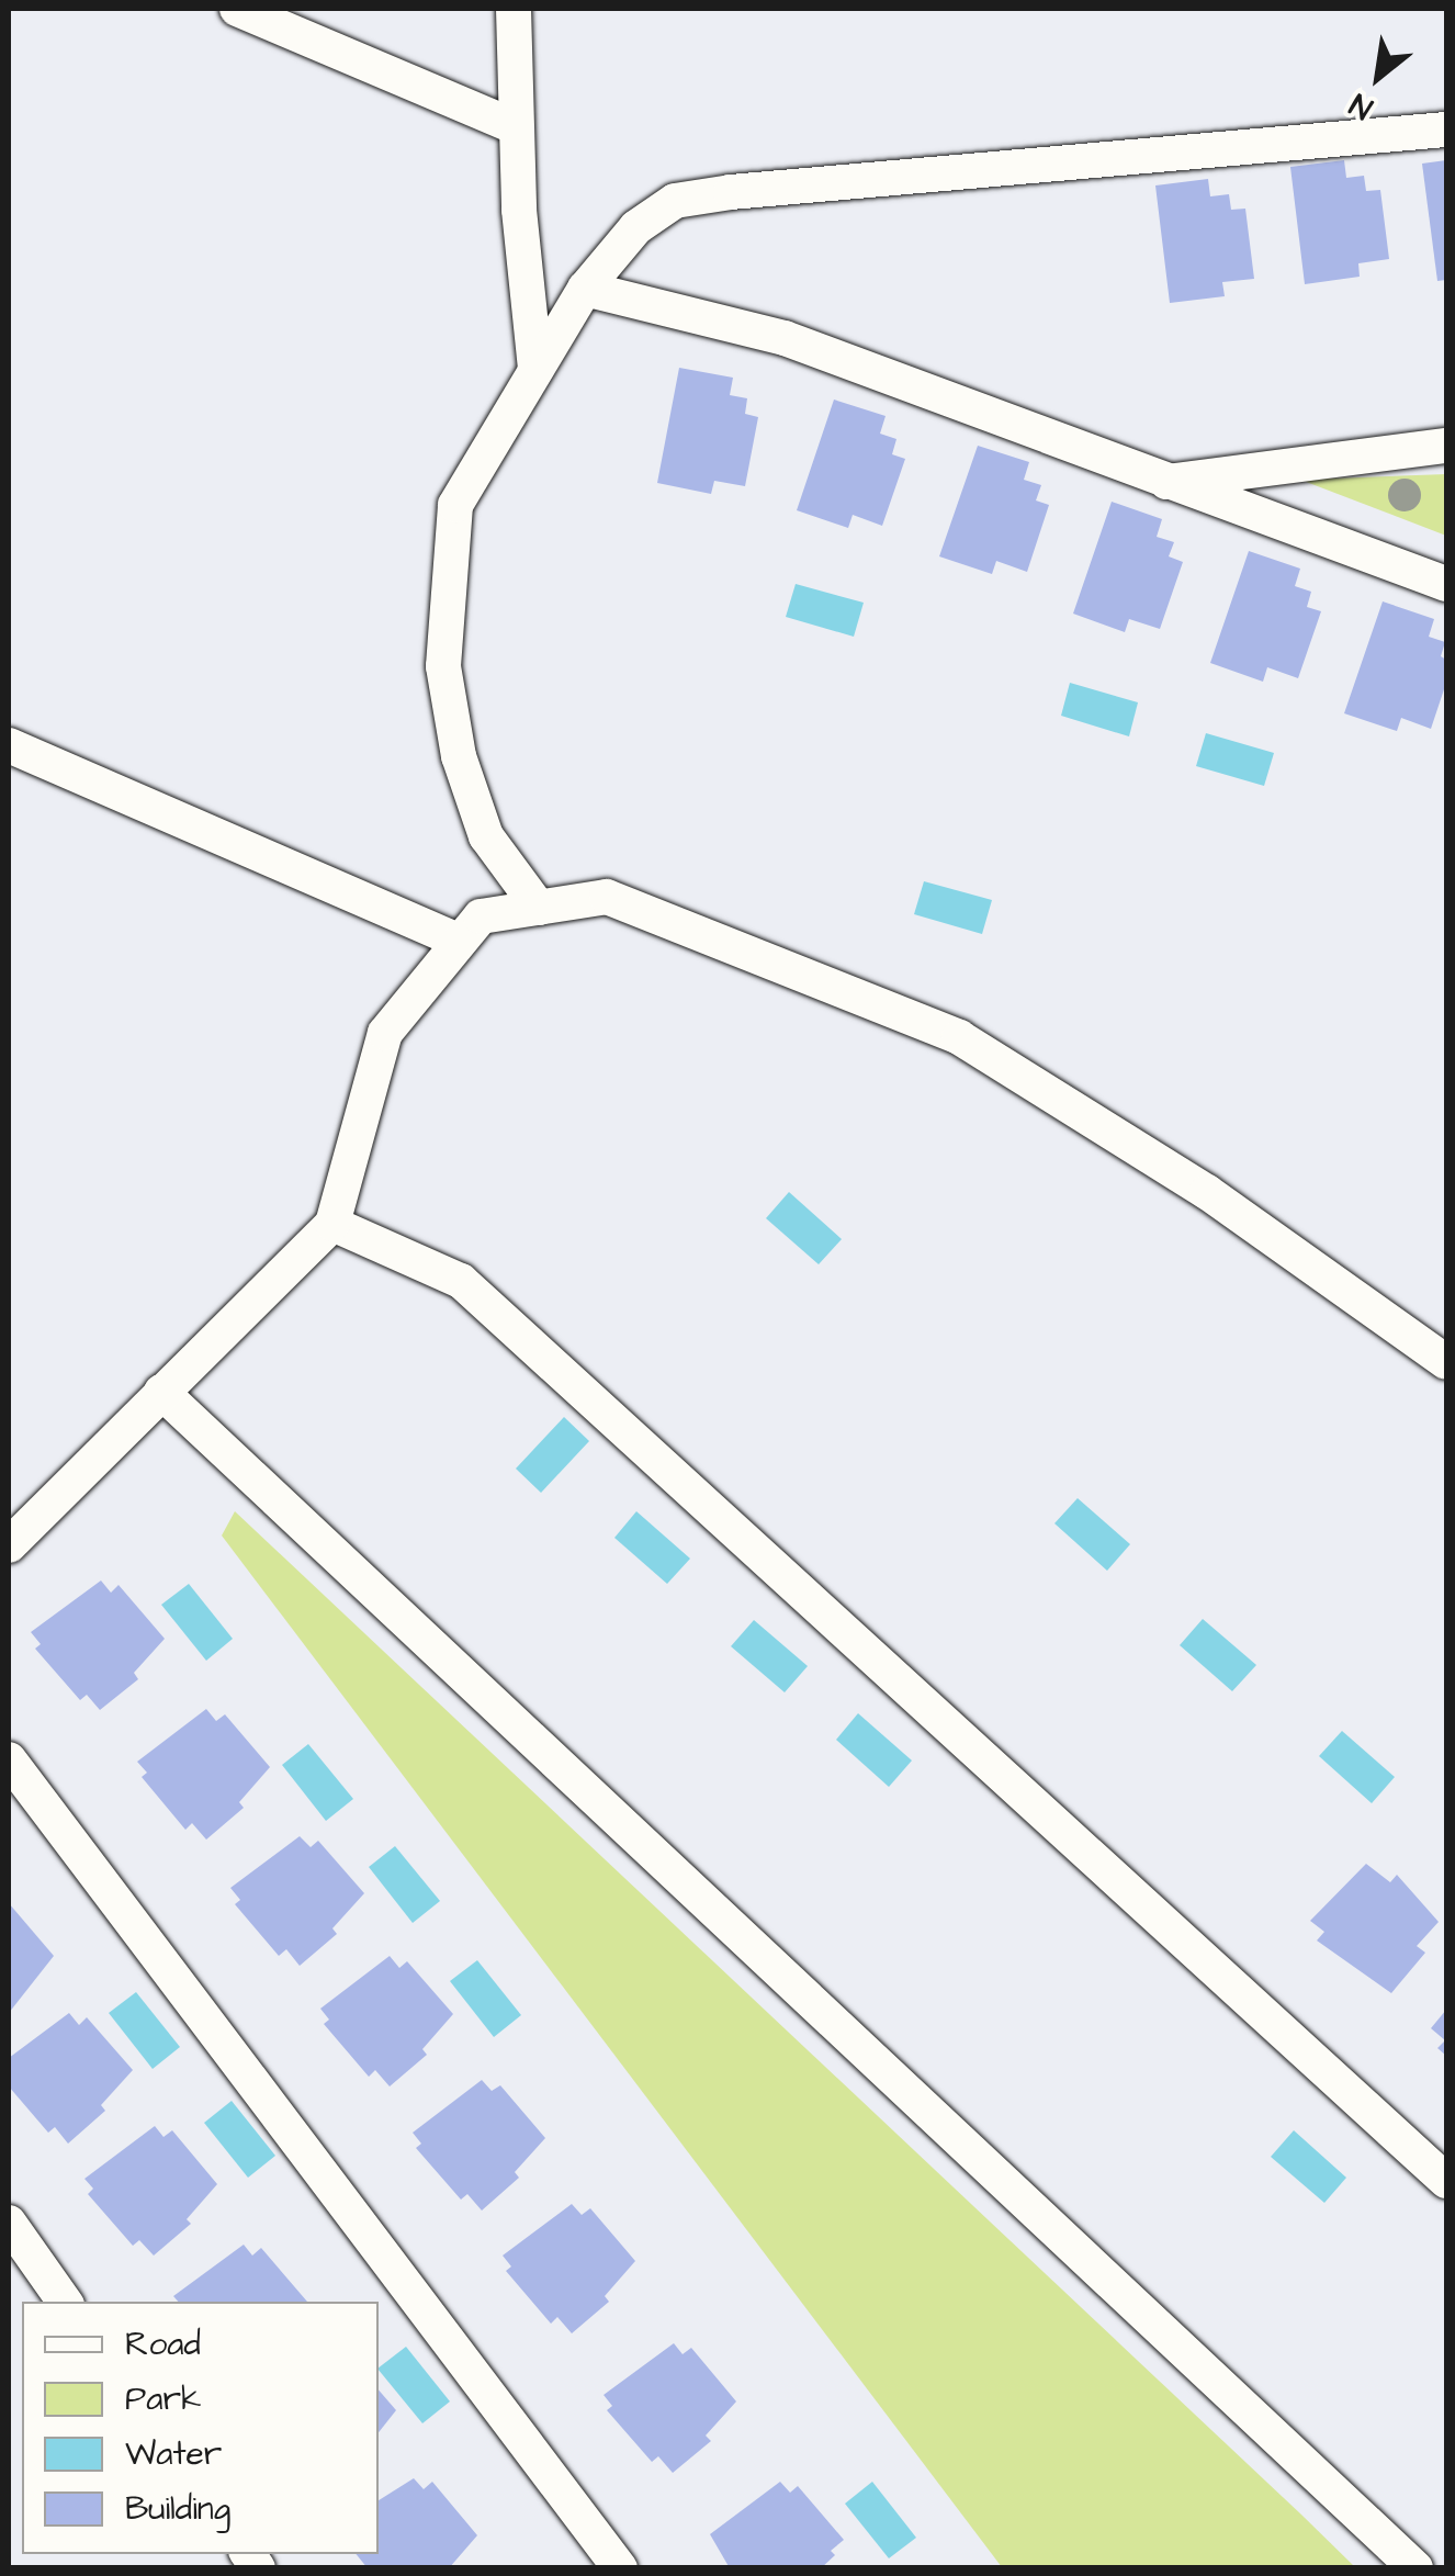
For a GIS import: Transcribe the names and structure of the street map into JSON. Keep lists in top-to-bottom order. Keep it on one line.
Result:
{"legend":["Road","Park","Water","Building"],"north":"bottom left"}
